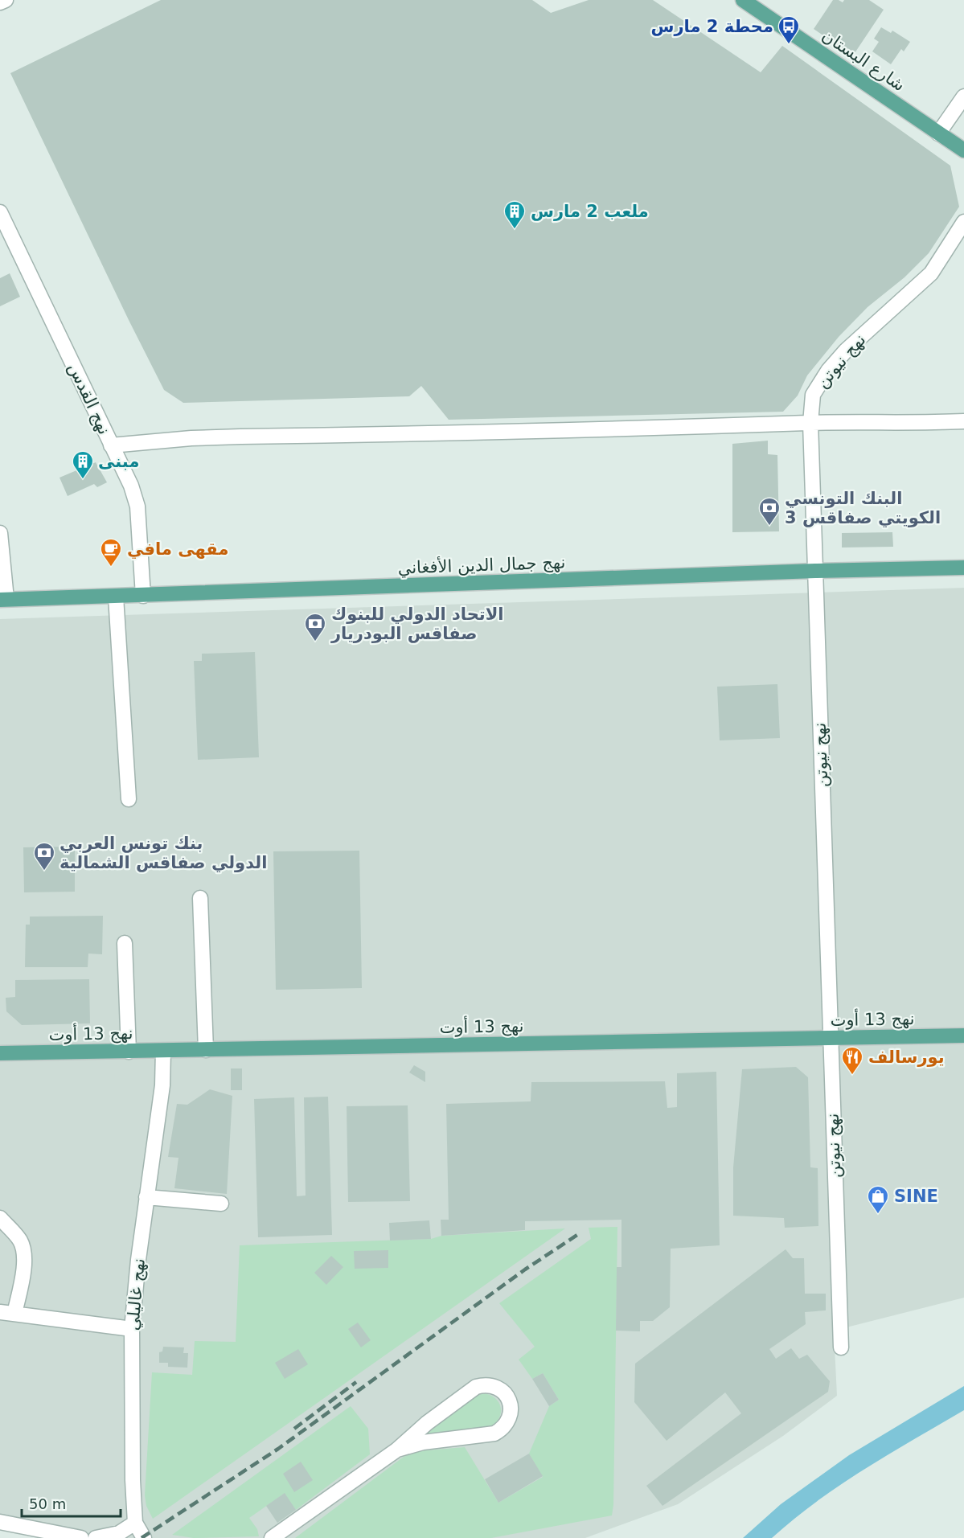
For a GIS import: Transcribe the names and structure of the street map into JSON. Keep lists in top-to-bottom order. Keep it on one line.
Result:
{"streets":{"main road":["شارع البستان","نهج جمال الدين الأفغاني","نهج 13 أوت"],"street":["نهج نيوتن","نهج القدس","نهج غاليلي"]},"crossings":[["نهج نيوتن","نهج جمال الدين الأفغاني"],["نهج نيوتن","نهج 13 أوت"],["نهج القدس","نهج جمال الدين الأفغاني"],["نهج 13 أوت","نهج غاليلي"]],"places":{"bus stop":["محطة 2 مارس"],"building":["ملعب 2 مارس","مبنى"],"bank":["البنك التونسي الكويتي صفاقس 3","الاتحاد الدولي للبنوك صفاقس البودريار","بنك تونس العربي الدولي صفاقس الشمالية"],"cafe":["مقهى مافي"],"restaurant":["يورسالف"],"shop":["SINE"]},"scale_bar":"50 m"}
